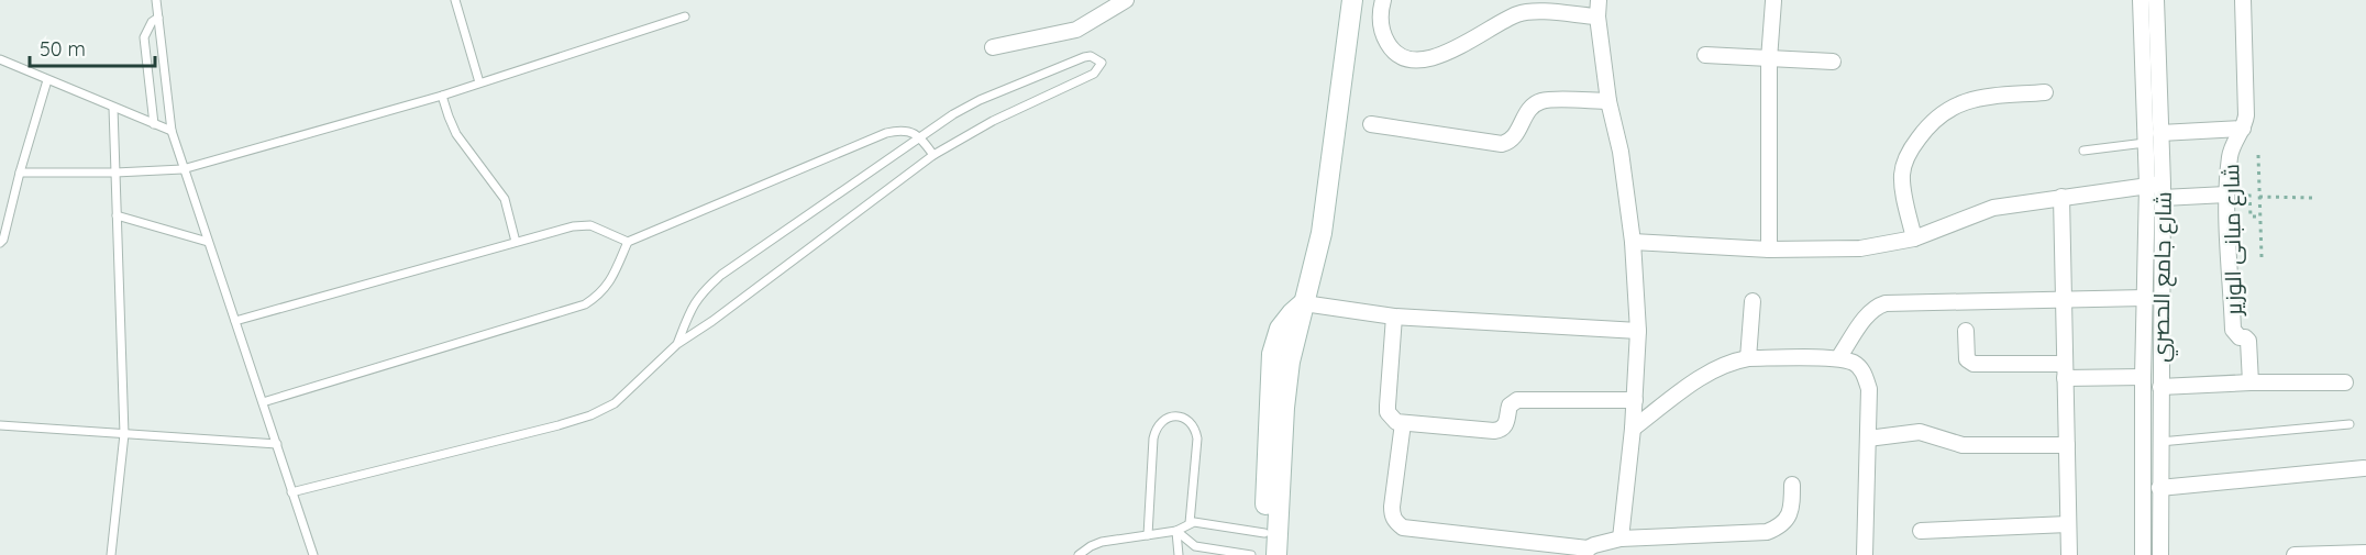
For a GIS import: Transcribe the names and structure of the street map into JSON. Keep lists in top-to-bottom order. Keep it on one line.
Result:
{"streets":{"street":["شارع مبانى الوزير","شارع جامع الحصري"]},"scale_bar":"50 m"}
